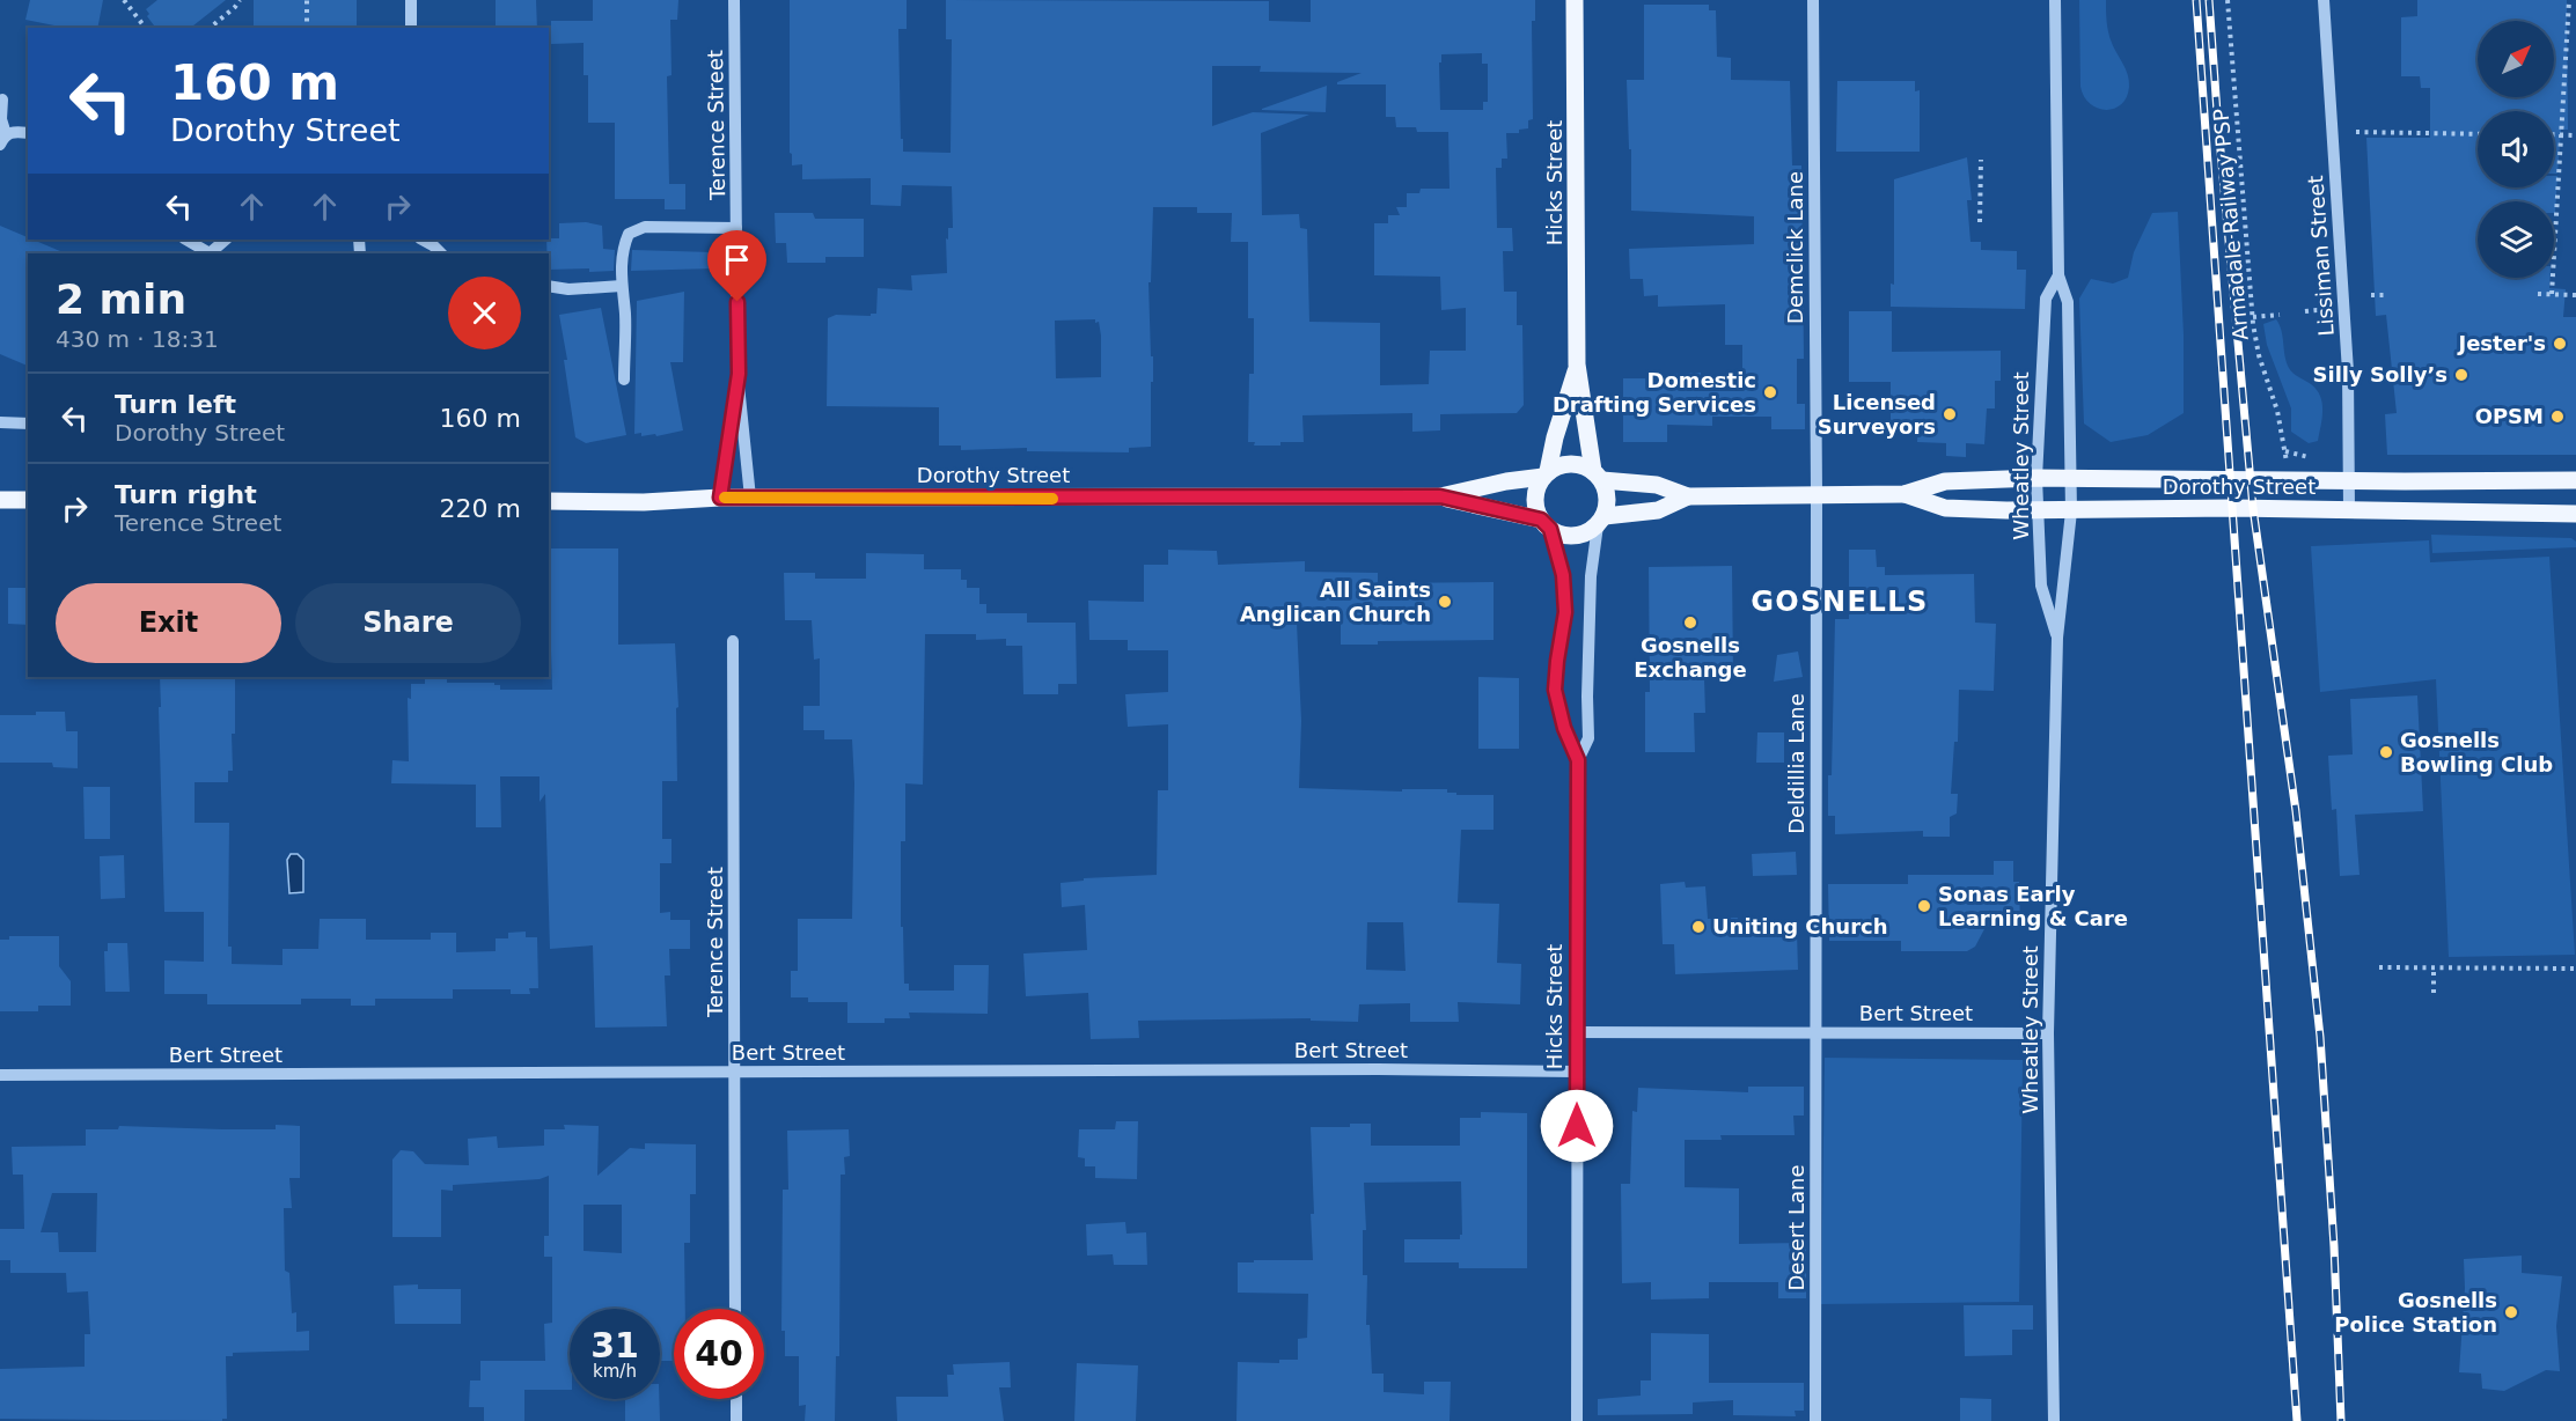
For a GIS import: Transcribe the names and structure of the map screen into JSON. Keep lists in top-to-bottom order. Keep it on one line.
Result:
{"streets":{"main road":["Hicks Street","Dorothy Street"],"street":["Terence Street","Demclick Lane","Lissiman Street","Wheatley Street","Deldillia Lane","Bert Street","Desert Lane"],"path":["Armadale Railway PSP"]},"crossings":[["Terence Street","Dorothy Street"],["Terence Street","Bert Street"],["Hicks Street","Dorothy Street"],["Hicks Street","Bert Street"],["Armadale Railway PSP","Dorothy Street"],["Demclick Lane","Dorothy Street"],["Demclick Lane","Deldillia Lane"],["Lissiman Street","Dorothy Street"],["Wheatley Street","Dorothy Street"],["Wheatley Street","Bert Street"],["Dorothy Street","Deldillia Lane"],["Deldillia Lane","Bert Street"],["Deldillia Lane","Desert Lane"],["Bert Street","Desert Lane"]],"districts":["GOSNELLS"],"places":["Jester's","Silly Solly’s","Domestic Drafting Services","Licensed Surveyors","OPSM","All Saints Anglican Church","Gosnells Exchange","Gosnells Bowling Club","Sonas Early Learning & Care","Uniting Church","Gosnells Police Station"],"north":"top right","page":{"turn":["160 m","Dorothy Street"],"heading":["2 min","430 m · 18:31"],"list":[{"name":"Turn left","note":"Dorothy Street","value":"160 m"},{"name":"Turn right","note":"Terence Street","value":"220 m"}],"buttons":["Exit","Share"],"speed":"31 km/h","limit":"40"}}
